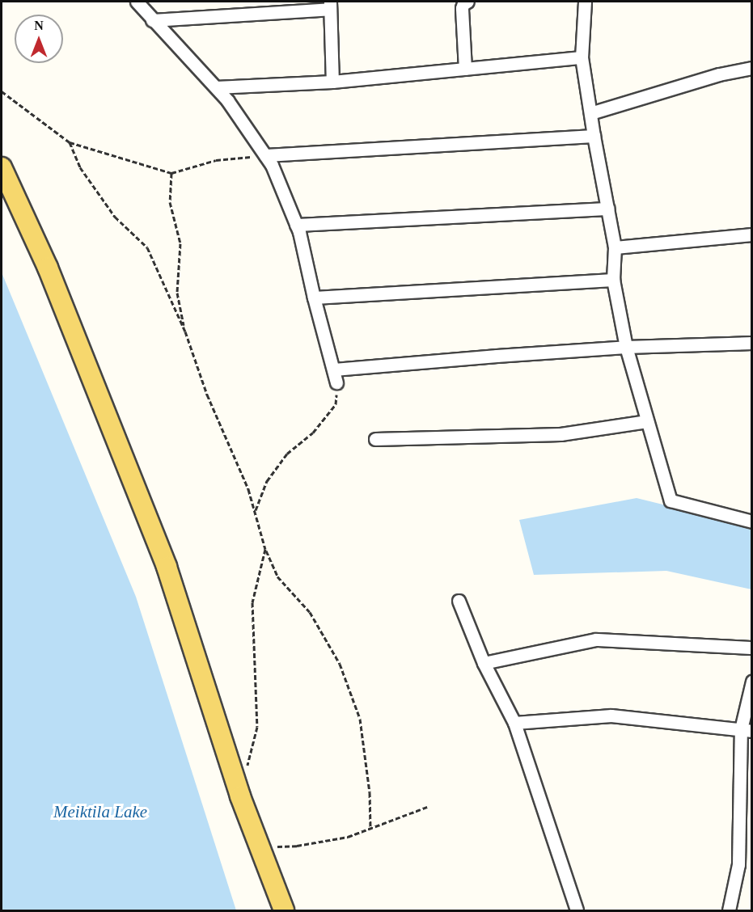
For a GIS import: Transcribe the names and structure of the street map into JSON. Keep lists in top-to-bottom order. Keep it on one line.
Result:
{"water":["Meiktila Lake"],"north":"top"}
